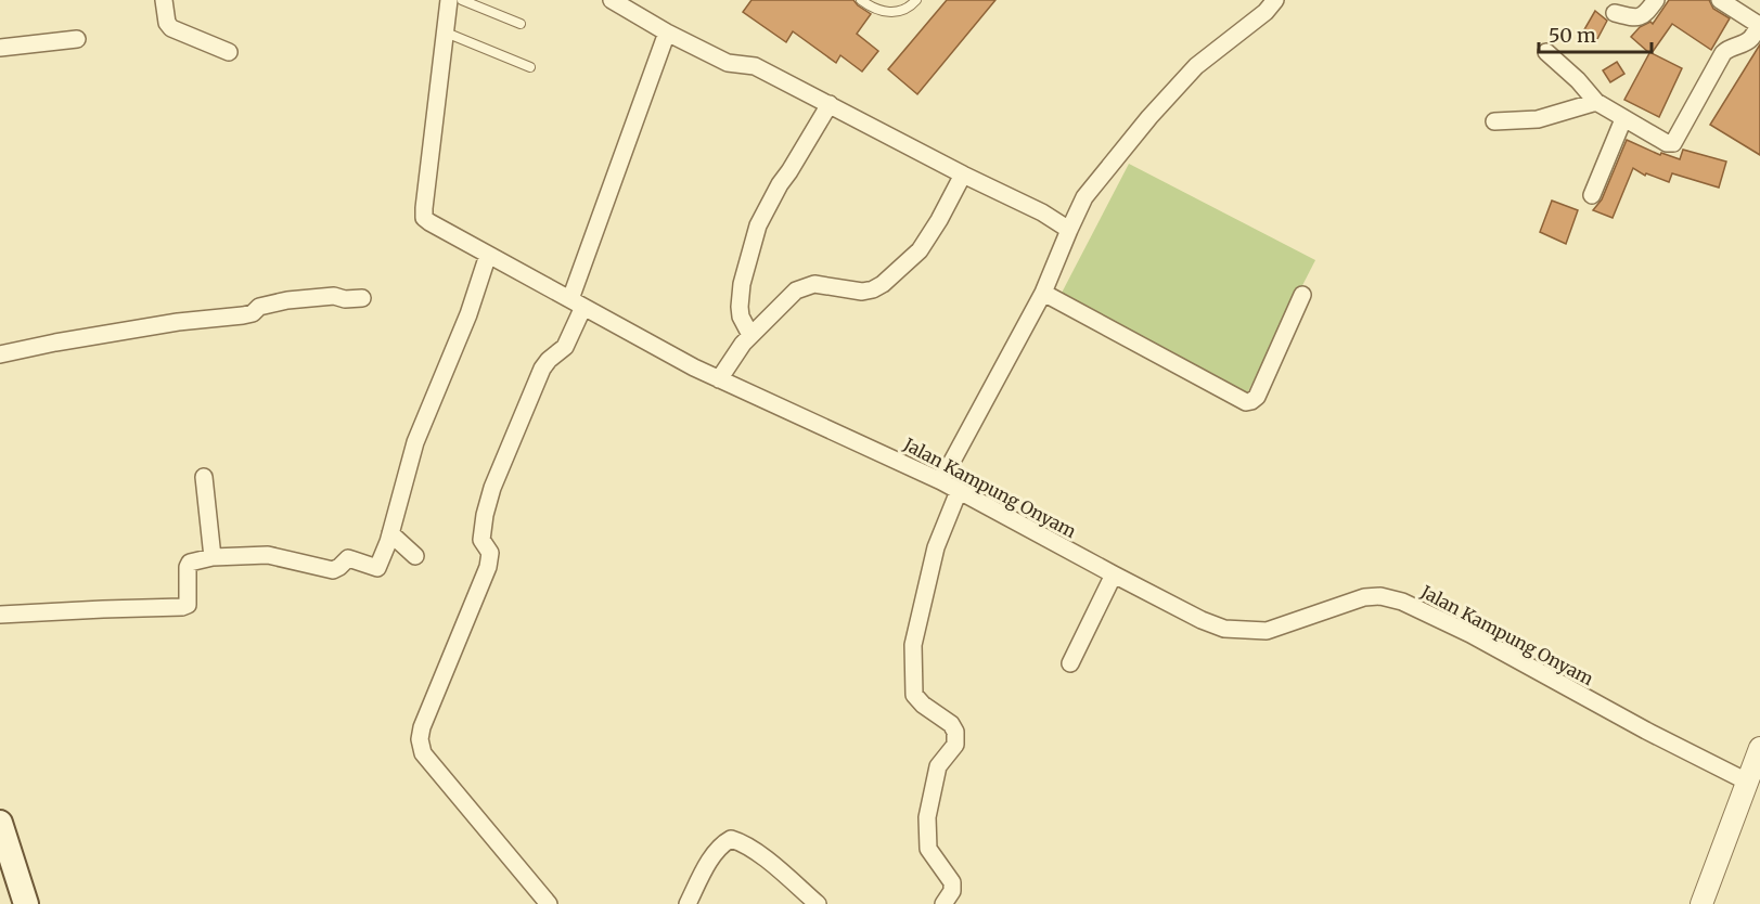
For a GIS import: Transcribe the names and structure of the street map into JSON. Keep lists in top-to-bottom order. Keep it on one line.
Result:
{"streets":{"street":["Jalan Kampung Onyam"]},"scale_bar":"50 m"}
